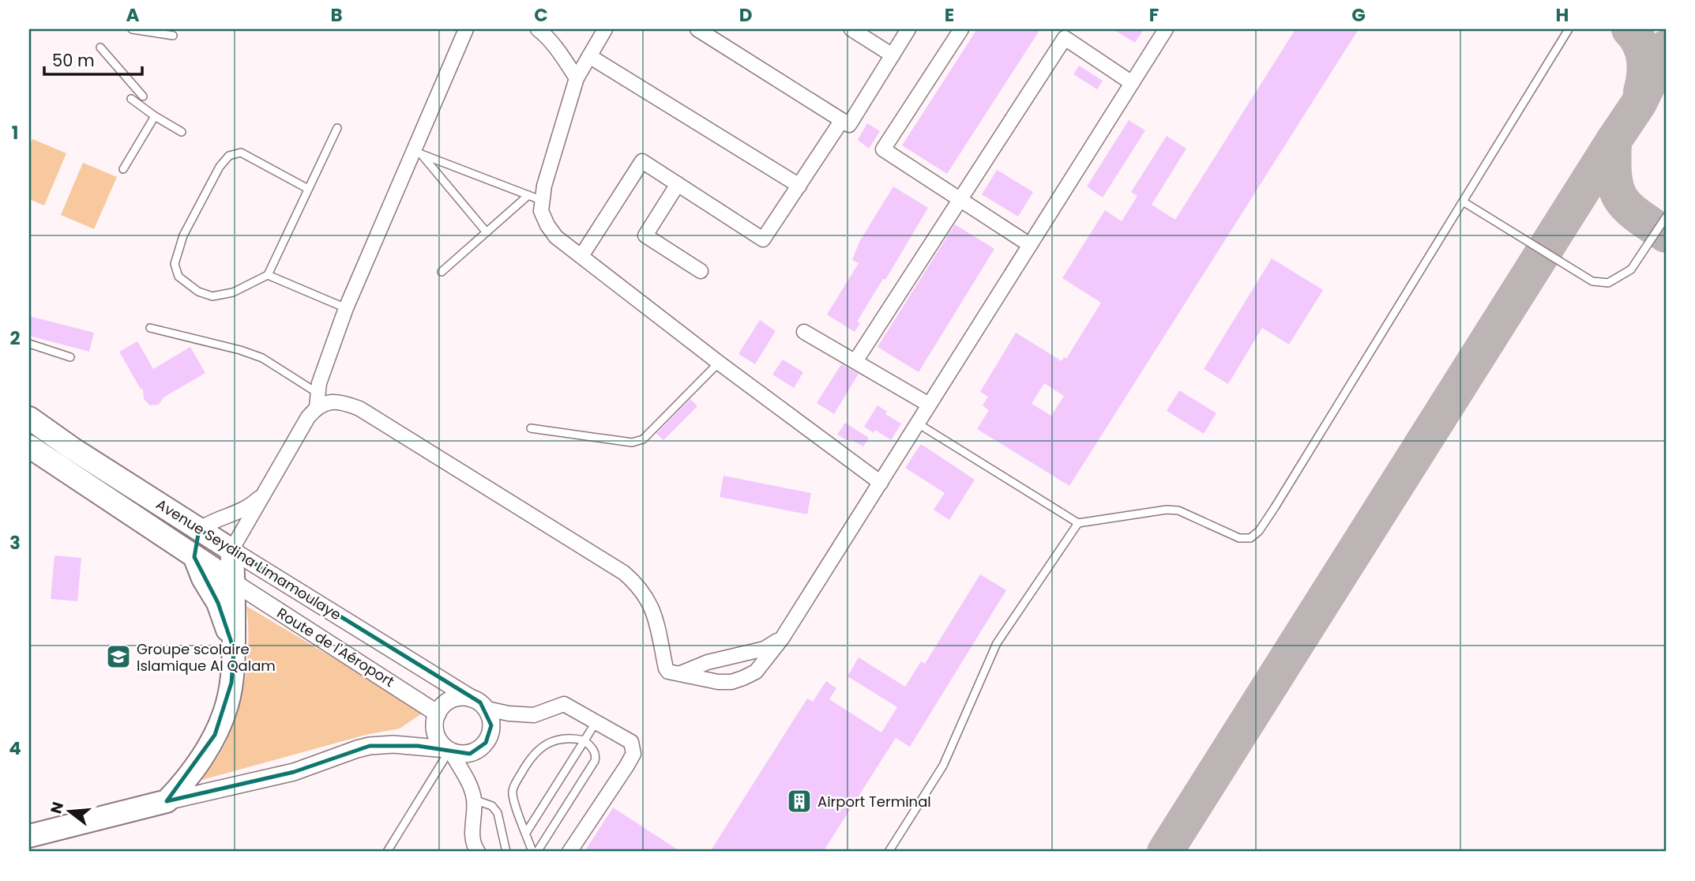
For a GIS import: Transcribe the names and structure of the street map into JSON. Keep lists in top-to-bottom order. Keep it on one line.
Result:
{"streets":{"highway":["Avenue Seydina Limamoulaye"],"street":["Route de l'Aéroport"]},"crossings":[["Avenue Seydina Limamoulaye","Route de l'Aéroport"]],"places":{"school or university":["Groupe scolaire Islamique Al Qalam"],"building":["Airport Terminal"]},"scale_bar":"50 m","north":"left","grid":{"columns":["A","B","C","D","E","F","G","H"],"rows":["1","2","3","4"]}}
